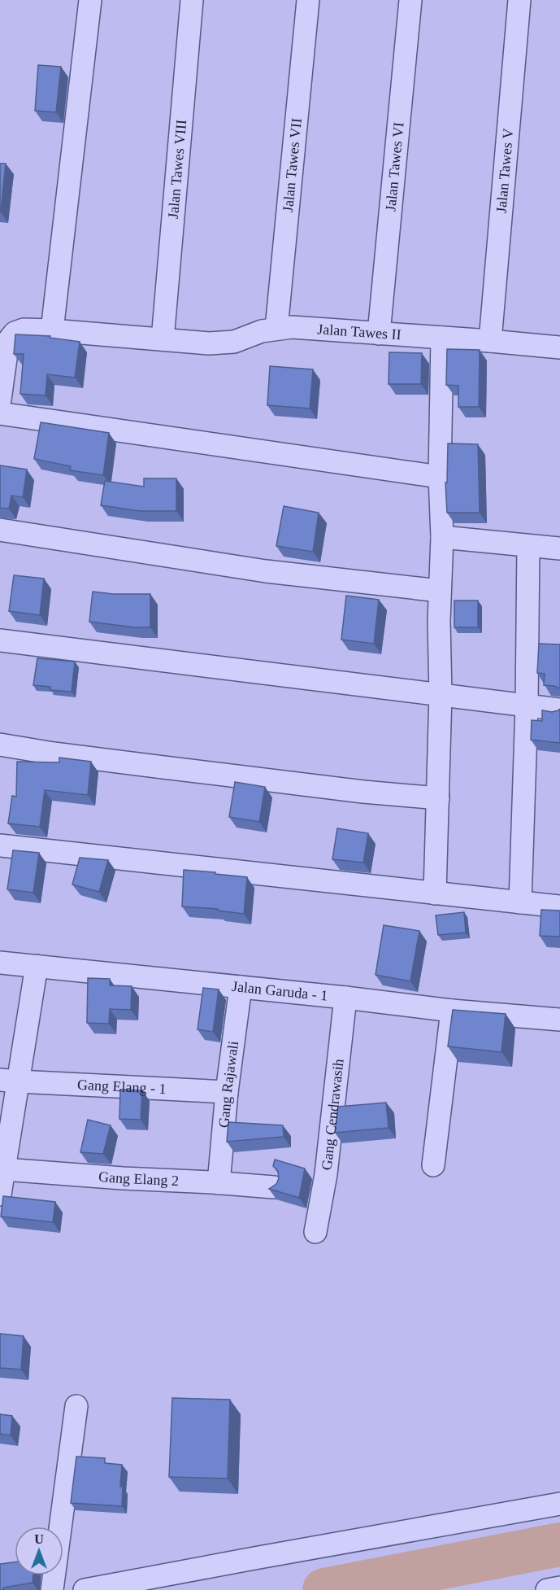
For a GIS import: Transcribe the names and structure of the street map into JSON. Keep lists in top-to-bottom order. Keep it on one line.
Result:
{"streets":{"street":["Jalan Tawes VII","Jalan Tawes VI","Jalan Tawes VIII","Jalan Tawes V","Jalan Tawes II","Jalan Garuda - 1","Gang Rajawali","Gang Elang - 1","Gang Cendrawasih","Gang Elang 2"]},"crossings":[["Jalan Tawes VII","Jalan Tawes II"],["Jalan Tawes VI","Jalan Tawes II"],["Jalan Tawes VIII","Jalan Tawes II"],["Jalan Tawes V","Jalan Tawes II"],["Jalan Garuda - 1","Gang Rajawali"],["Jalan Garuda - 1","Gang Cendrawasih"],["Gang Rajawali","Gang Elang - 1"],["Gang Rajawali","Gang Elang 2"]],"north":"top"}
